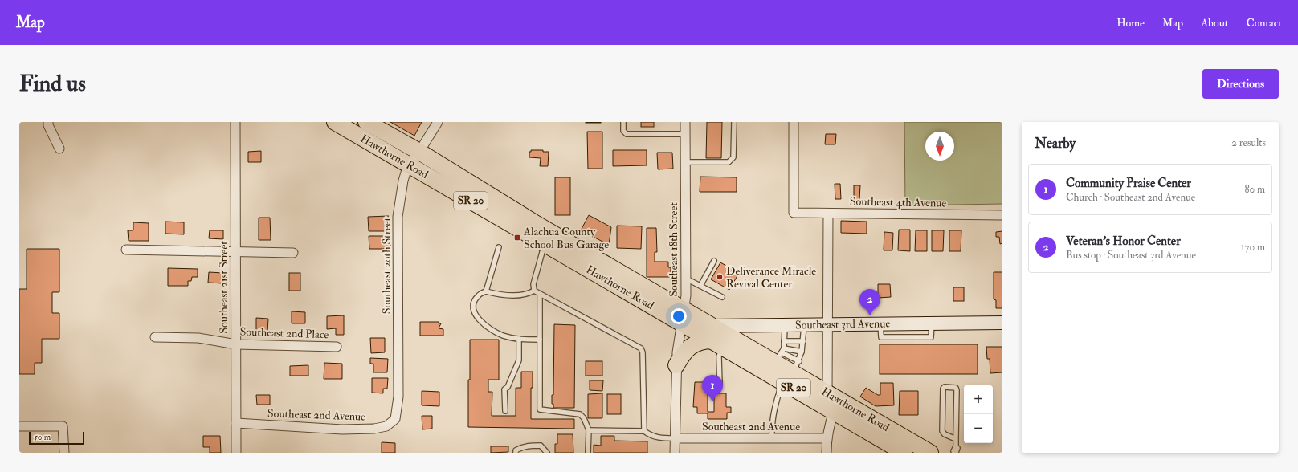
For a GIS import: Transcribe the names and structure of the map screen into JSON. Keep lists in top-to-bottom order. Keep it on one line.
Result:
{"streets":{"highway":["Hawthorne Road","SR 20"],"street":["Southeast 4th Avenue","Southeast 18th Street","Southeast 20th Street","Southeast 21st Street","Southeast 3rd Avenue","Southeast 2nd Place","Southeast 2nd Avenue"]},"crossings":[["Hawthorne Road","Southeast 18th Street"],["Hawthorne Road","Southeast 20th Street"],["Hawthorne Road","Southeast 3rd Avenue"],["Southeast 18th Street","Southeast 2nd Avenue"],["Southeast 20th Street","Southeast 2nd Avenue"],["Southeast 21st Street","Southeast 2nd Place"],["Southeast 21st Street","Southeast 2nd Avenue"]],"places":{"transit":["Alachua County School Bus Garage"],"other":["Deliverance Miracle Revival Center"]},"scale_bar":"50 m","north":"bottom","page":{"header":"Map","nav":["Home","Map","About","Contact"],"buttons":"Directions","title":"Find us","heading":["Nearby","2 results"],"list":[{"mark":"1","name":"Community Praise Center","note":"Church · Southeast 2nd Avenue","value":"80 m"},{"mark":"2","name":"Veteran's Honor Center","note":"Bus stop · Southeast 3rd Avenue","value":"170 m"}],"pins":["2","1"],"map_buttons":["+","−"],"scale":"50 m"}}
